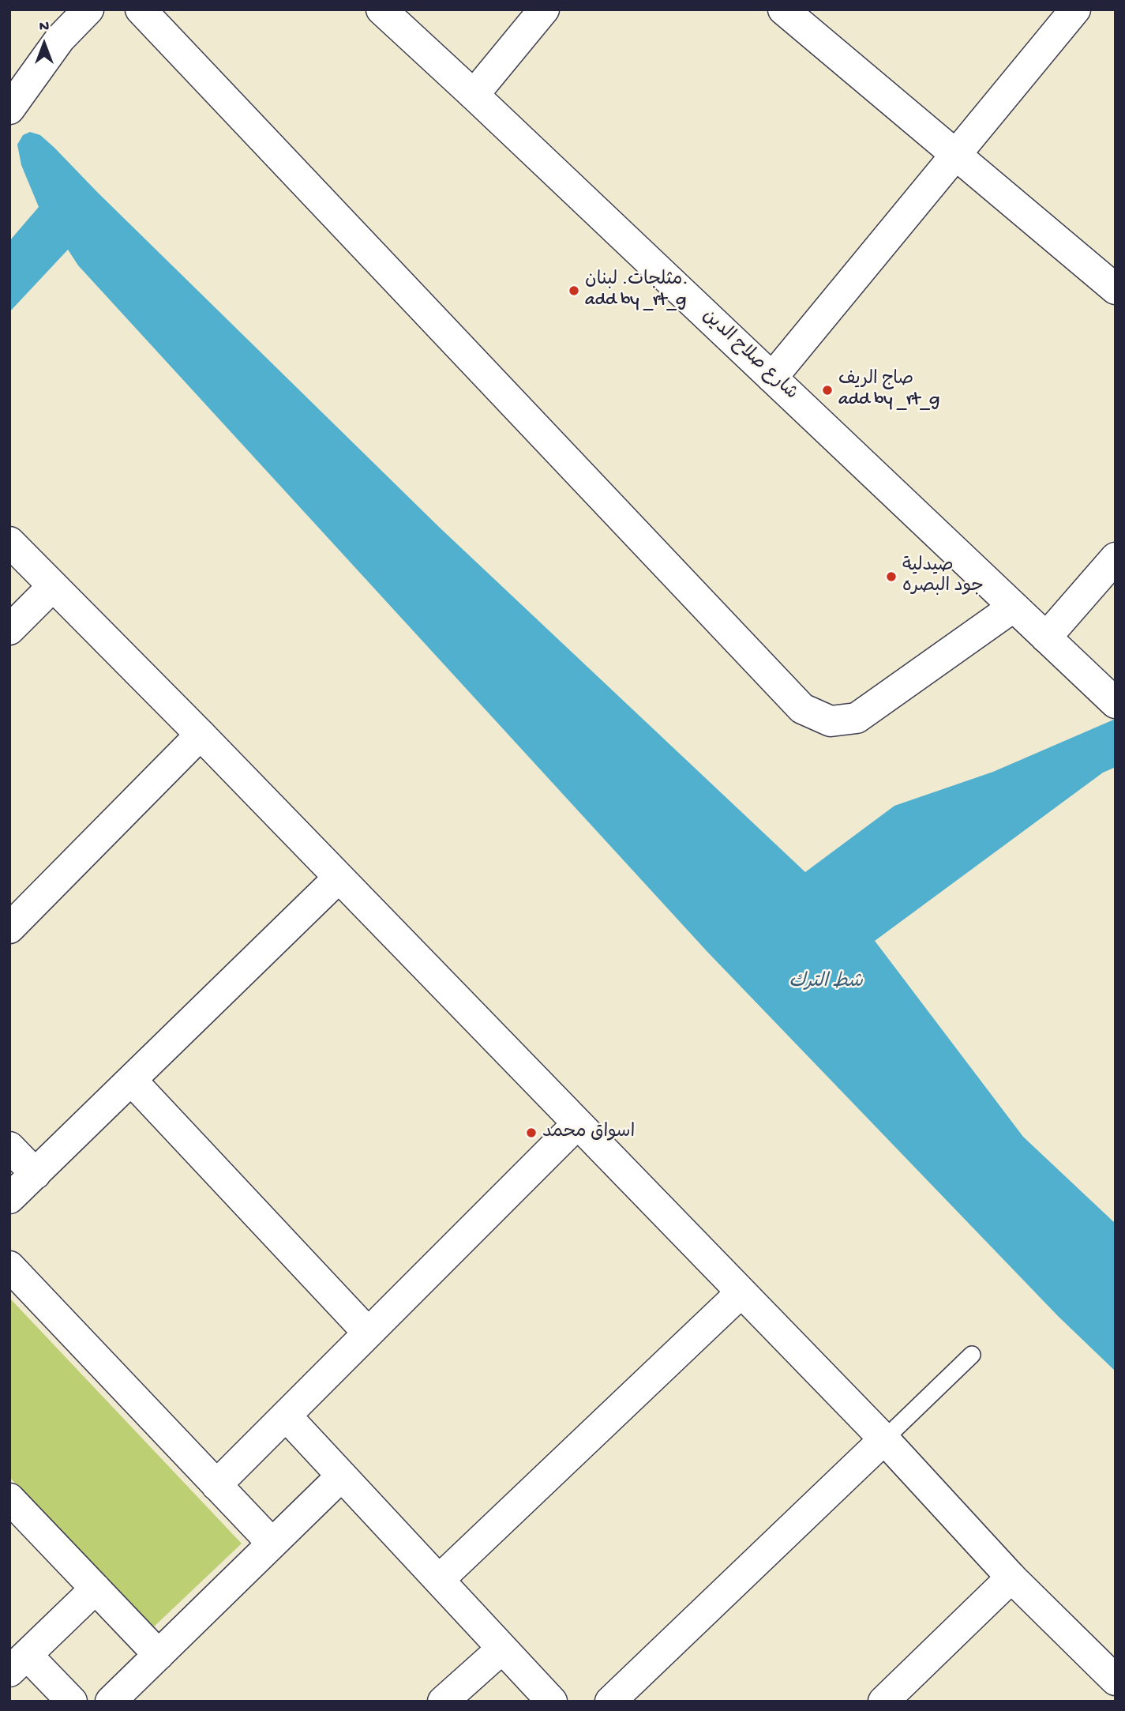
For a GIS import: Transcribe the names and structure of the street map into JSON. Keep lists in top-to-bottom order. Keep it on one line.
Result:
{"streets":{"street":["شارع صلاح الدين"]},"water":["شط الترك"],"places":["مثلجات. لبنان. add by _rt_g","صاج الريف add by _rt_g","صيدلية جود البصره","اسواق محمد"],"north":"top"}
